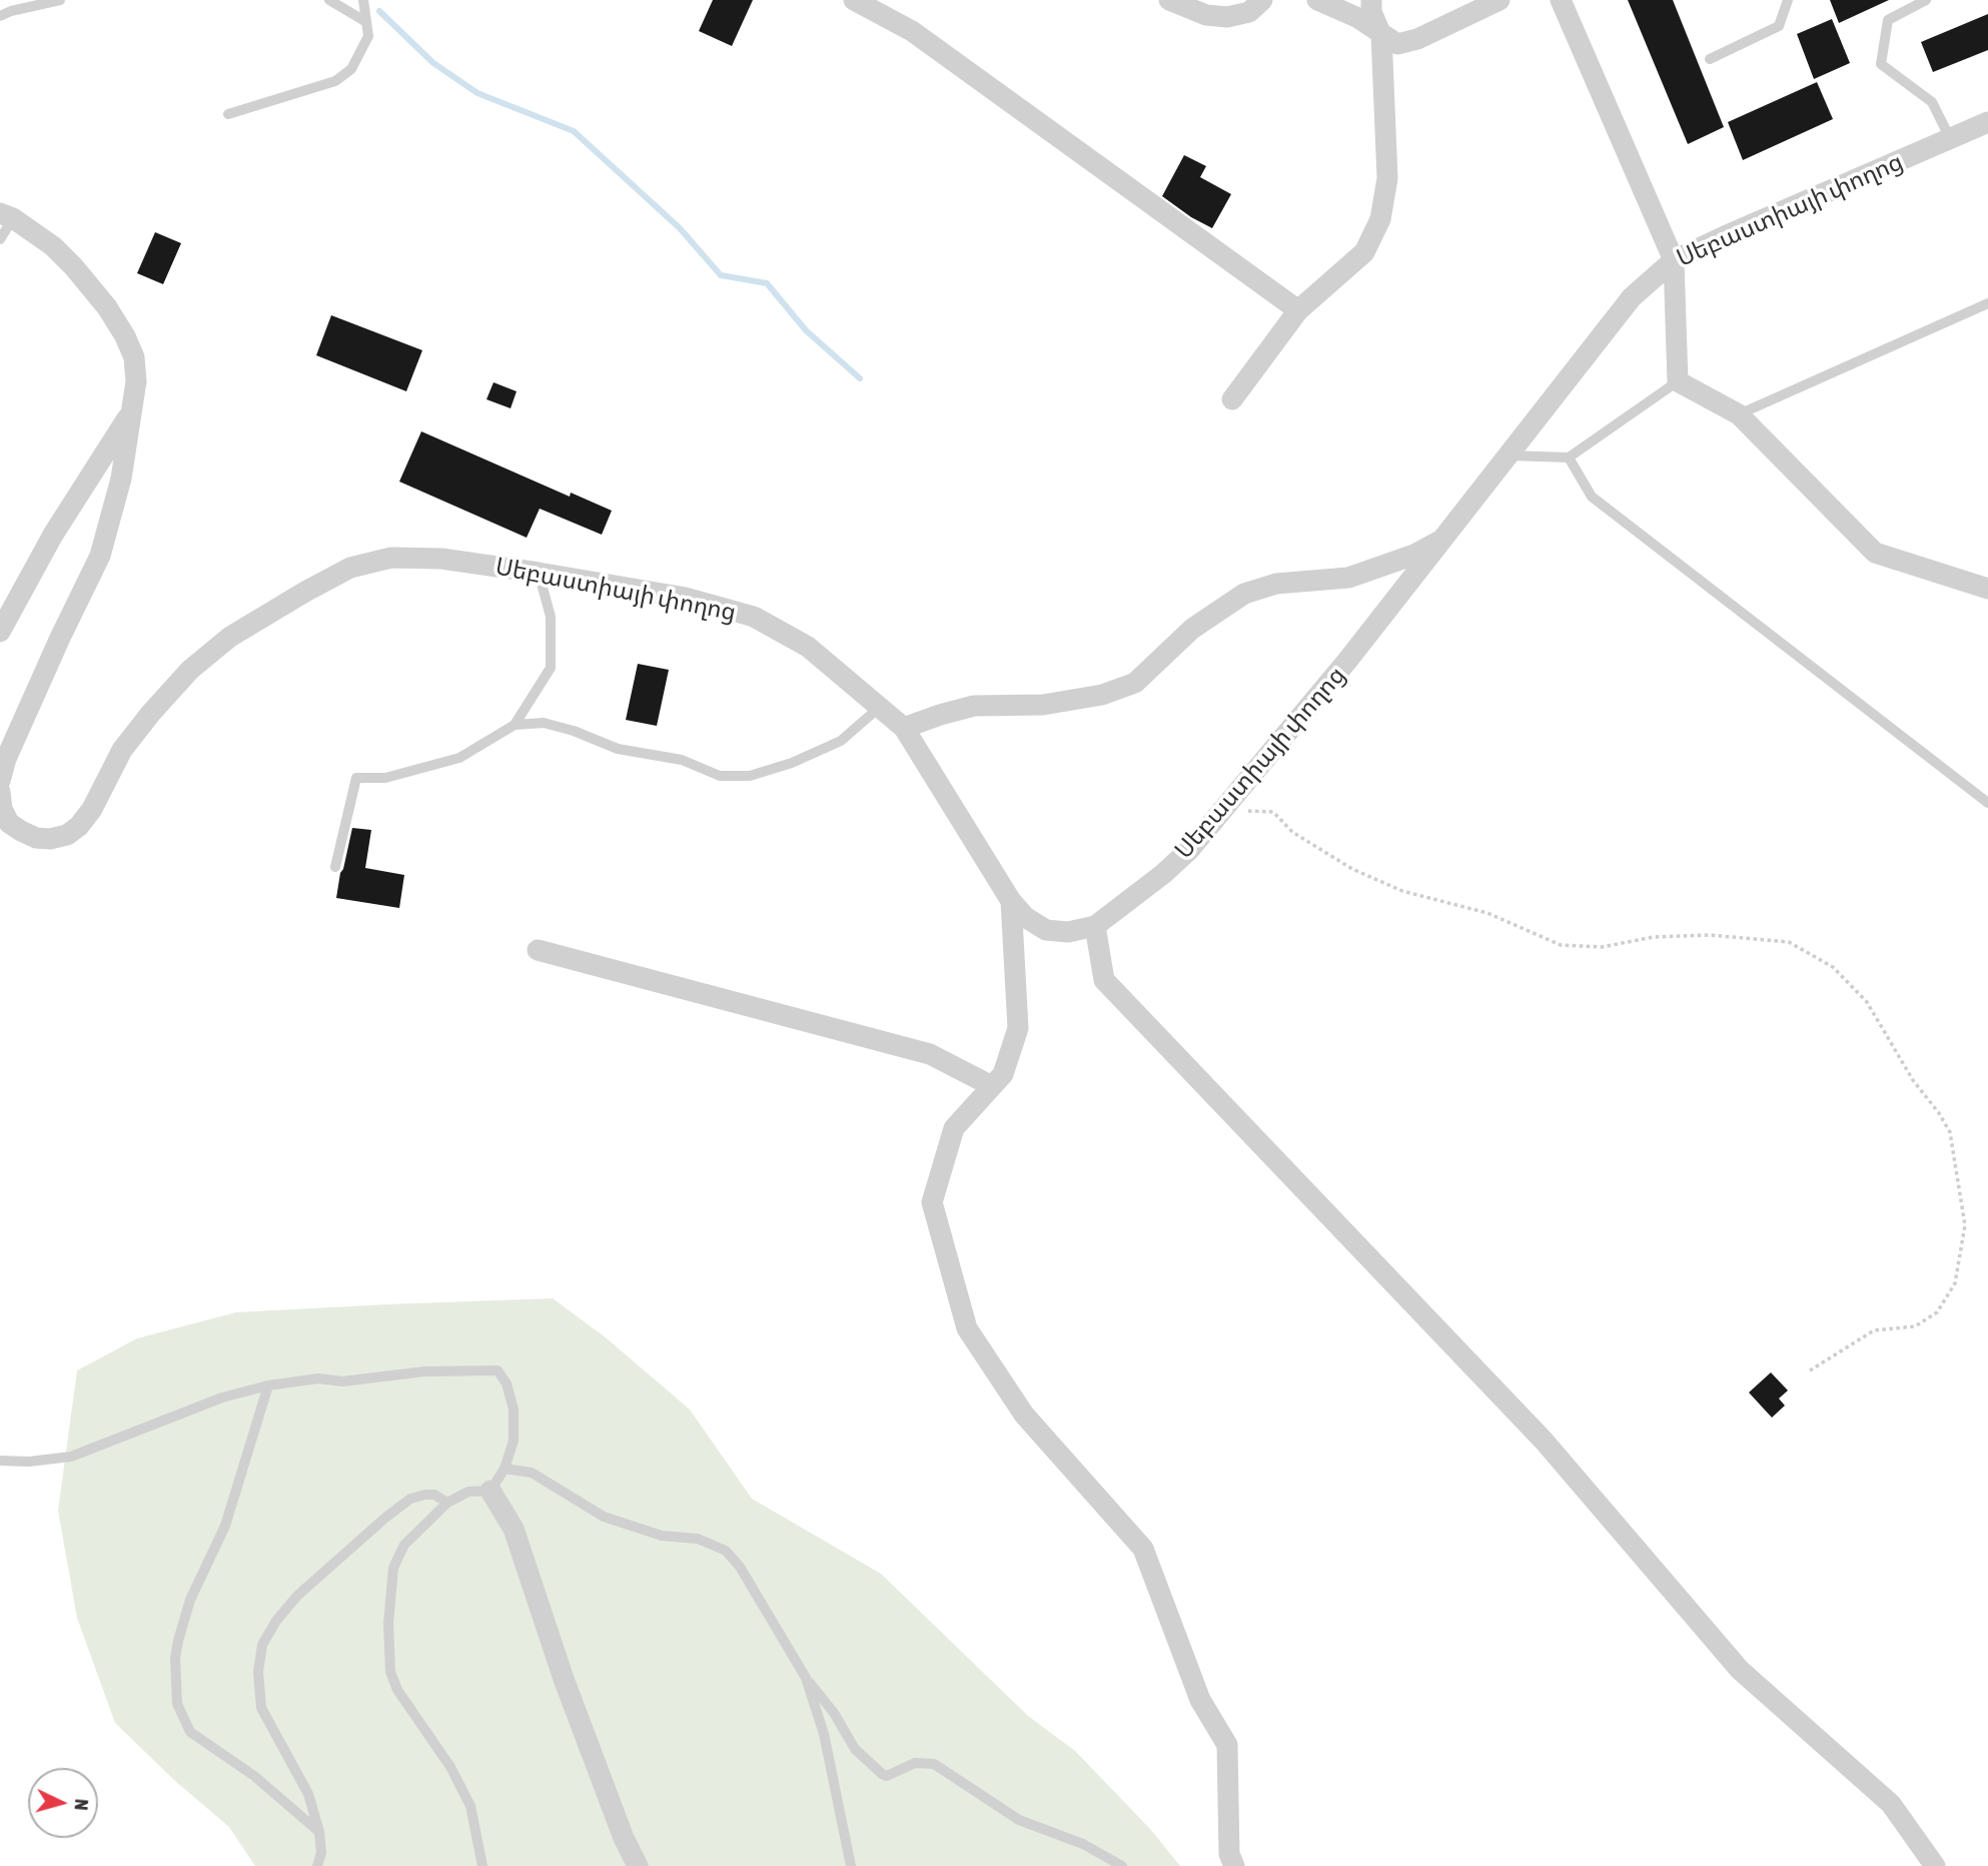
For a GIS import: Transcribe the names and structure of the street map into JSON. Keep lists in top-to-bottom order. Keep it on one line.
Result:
{"streets":{"street":["Սեբաստիայի փողոց"]},"north":"right"}
